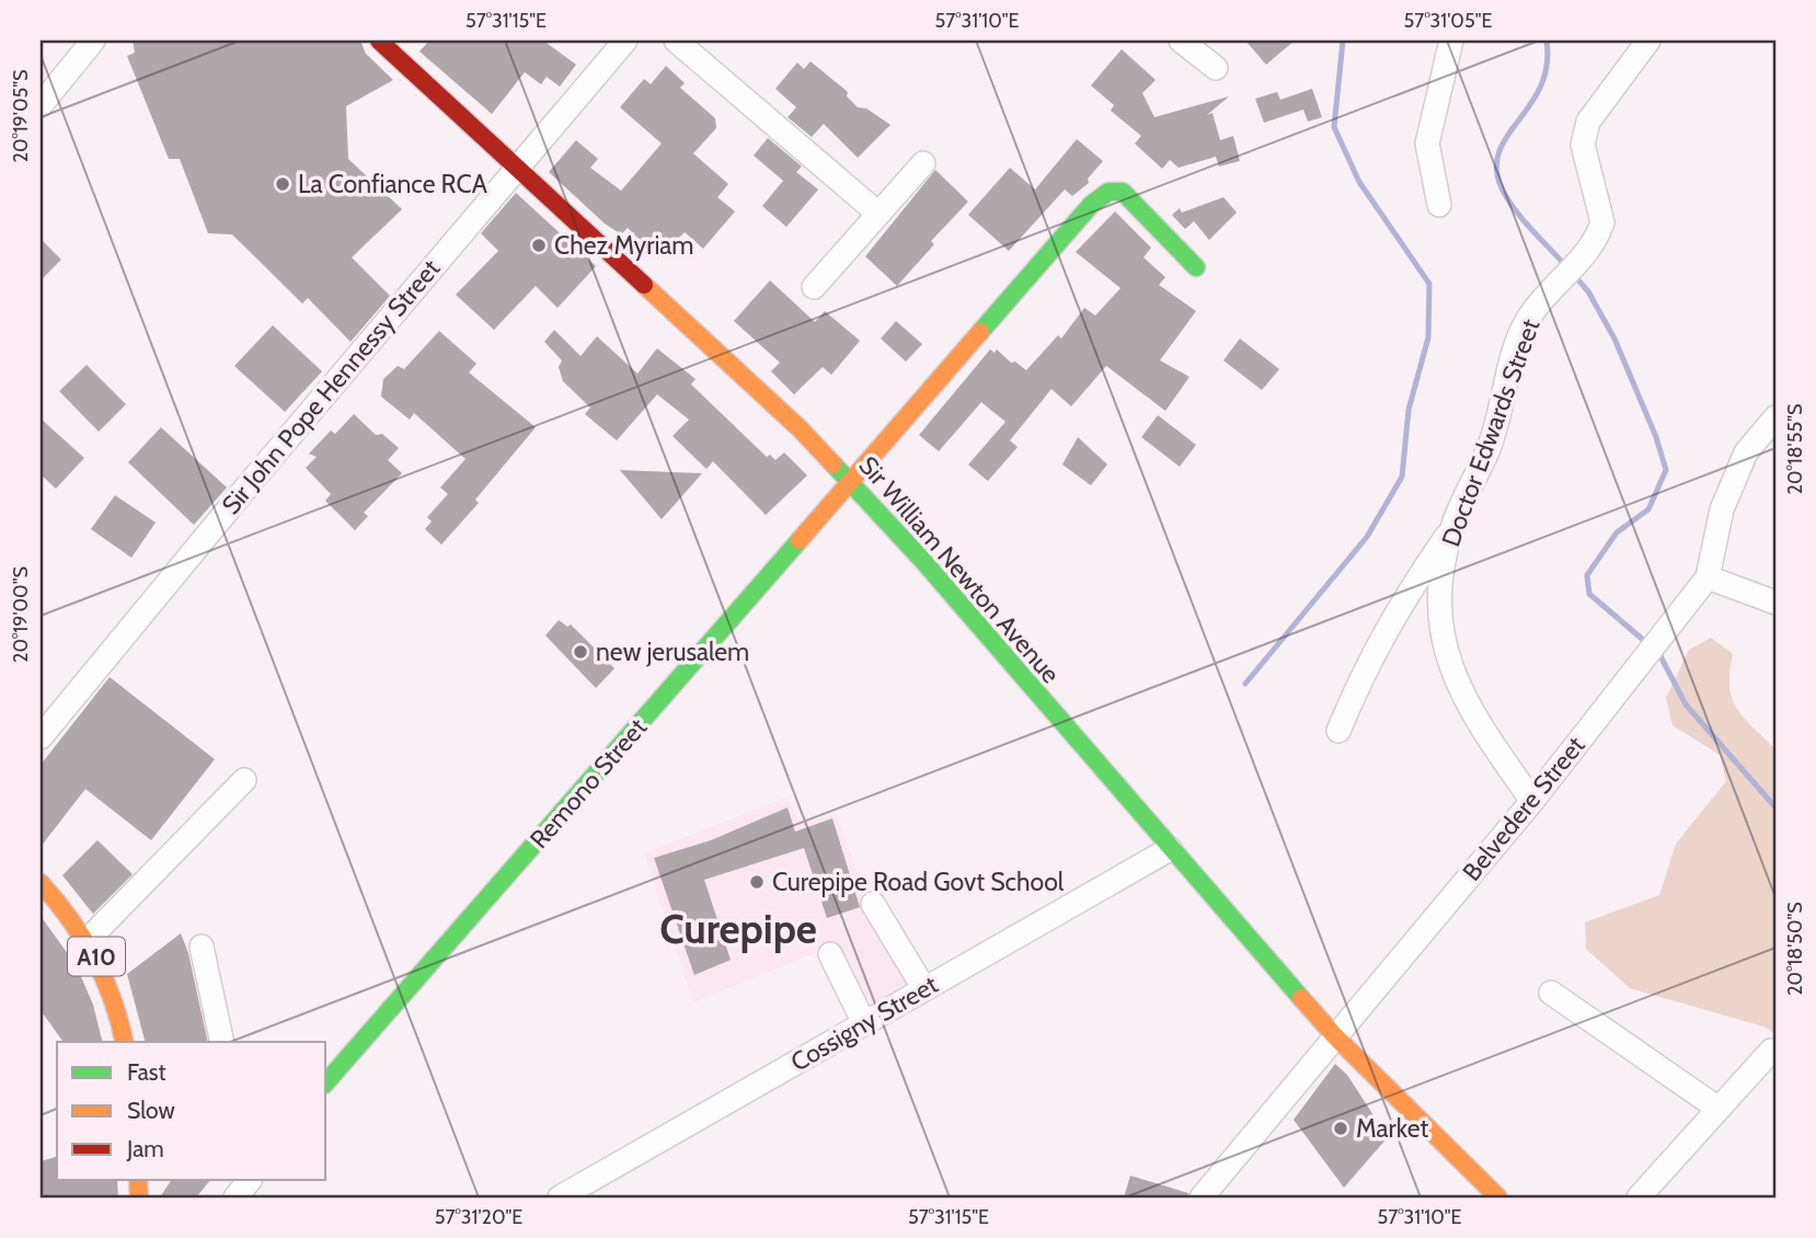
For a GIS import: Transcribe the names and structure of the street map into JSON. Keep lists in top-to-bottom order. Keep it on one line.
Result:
{"streets":{"street":["Sir John Pope Hennessy Street","Doctor Edwards Street","Sir William Newton Avenue","Remono Street","Belvedere Street","A10","Cossigny Street"]},"crossings":[["Sir John Pope Hennessy Street","Sir William Newton Avenue"],["Doctor Edwards Street","Belvedere Street"],["Sir William Newton Avenue","Remono Street"],["Sir William Newton Avenue","Belvedere Street"],["Sir William Newton Avenue","Cossigny Street"]],"districts":["Curepipe"],"places":["La Confiance RCA","Chez Myriam","new jerusalem","Curepipe Road Govt School","Market"],"legend":["Fast","Slow","Jam"],"coordinates":["57°31'15\"E","57°31'10\"E","57°31'05\"E","20°19'05\"S","20°18'55\"S","20°19'00\"S","20°18'50\"S","57°31'20\"E"]}
